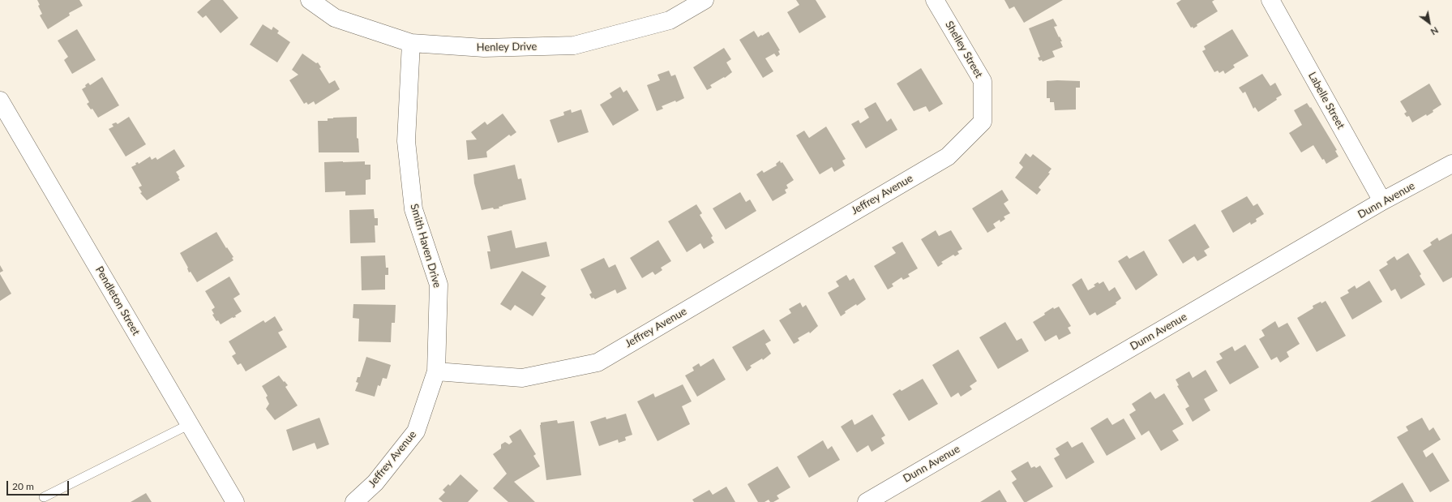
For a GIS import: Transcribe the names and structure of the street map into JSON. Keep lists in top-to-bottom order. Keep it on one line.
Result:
{"streets":{"street":["Henley Drive","Shelley Street","Labelle Street","Jeffrey Avenue","Dunn Avenue","Smith Haven Drive","Pendleton Street"]},"crossings":[["Henley Drive","Smith Haven Drive"],["Shelley Street","Jeffrey Avenue"],["Labelle Street","Dunn Avenue"],["Jeffrey Avenue","Smith Haven Drive"]],"scale_bar":"20 m","north":"bottom right"}
